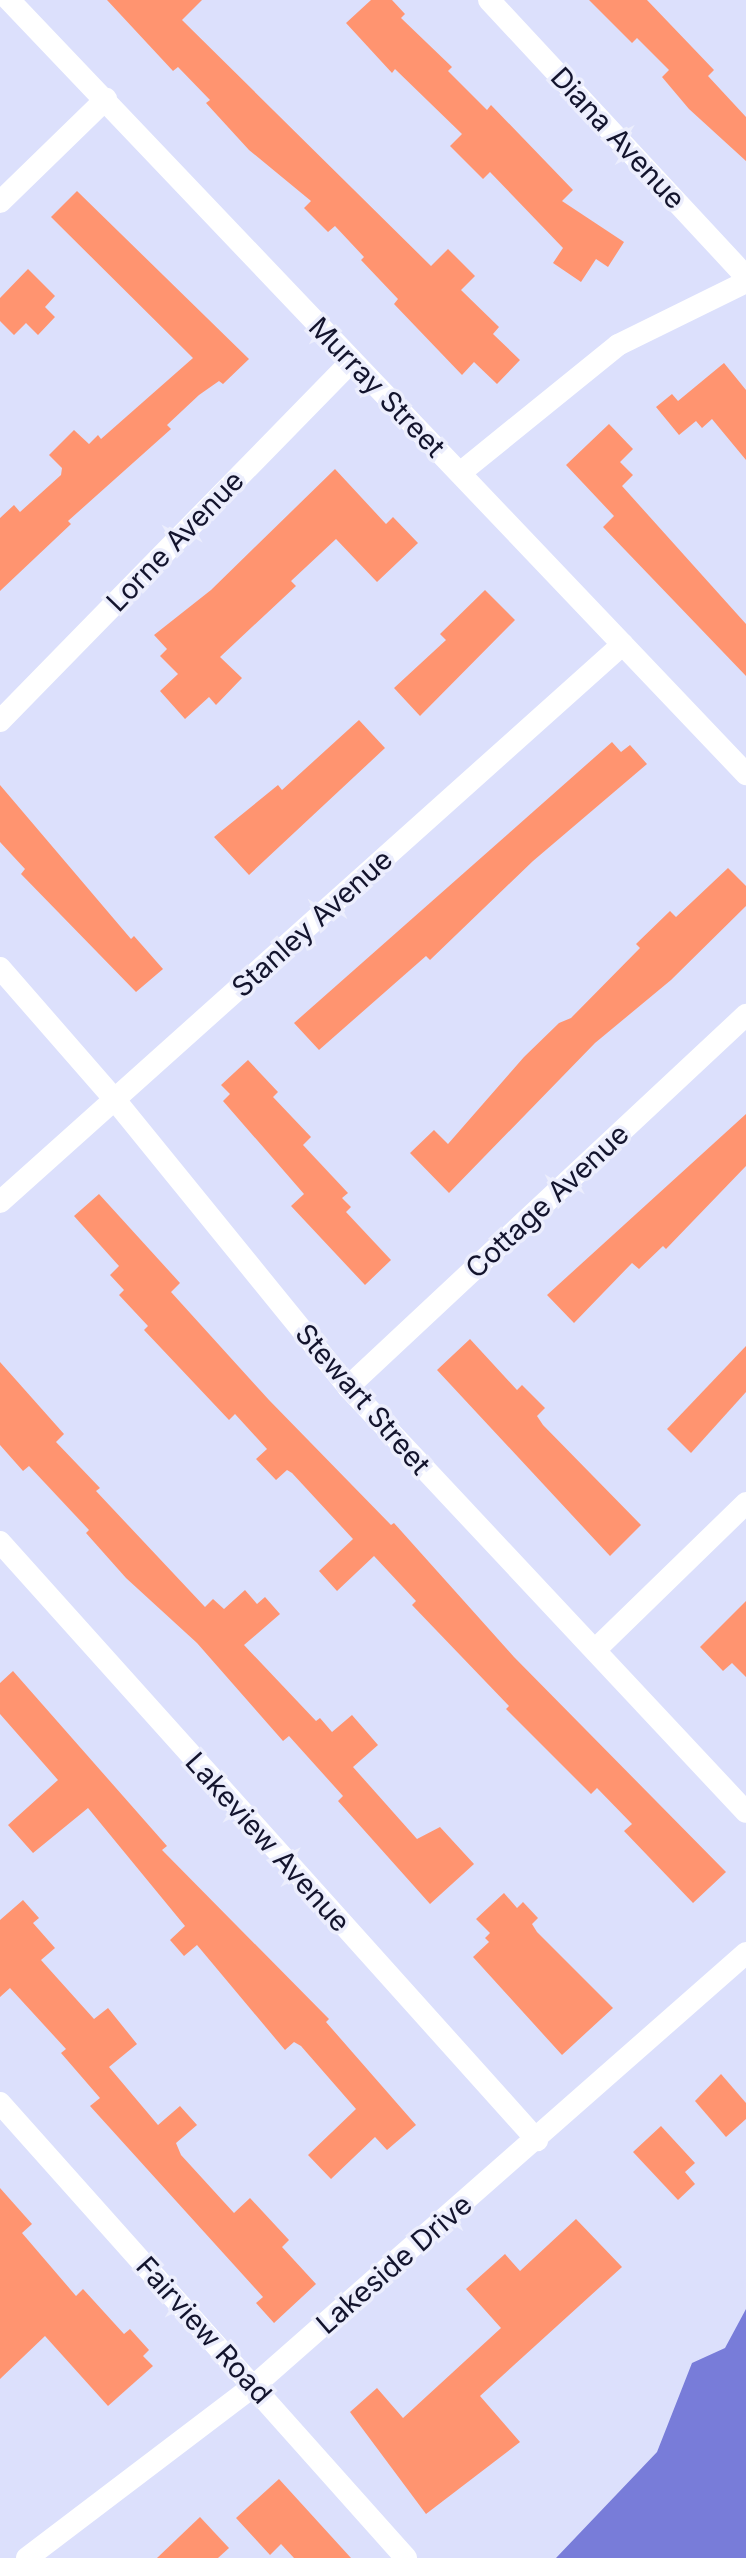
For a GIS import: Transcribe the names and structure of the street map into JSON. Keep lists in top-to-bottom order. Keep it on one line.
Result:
{"streets":{"street":["Diana Avenue","Murray Street","Lorne Avenue","Stanley Avenue","Cottage Avenue","Stewart Street","Lakeview Avenue","Lakeside Drive","Fairview Road"]},"crossings":[["Murray Street","Lorne Avenue"],["Murray Street","Stanley Avenue"],["Stanley Avenue","Stewart Street"],["Cottage Avenue","Stewart Street"],["Lakeview Avenue","Lakeside Drive"],["Lakeside Drive","Fairview Road"]]}
